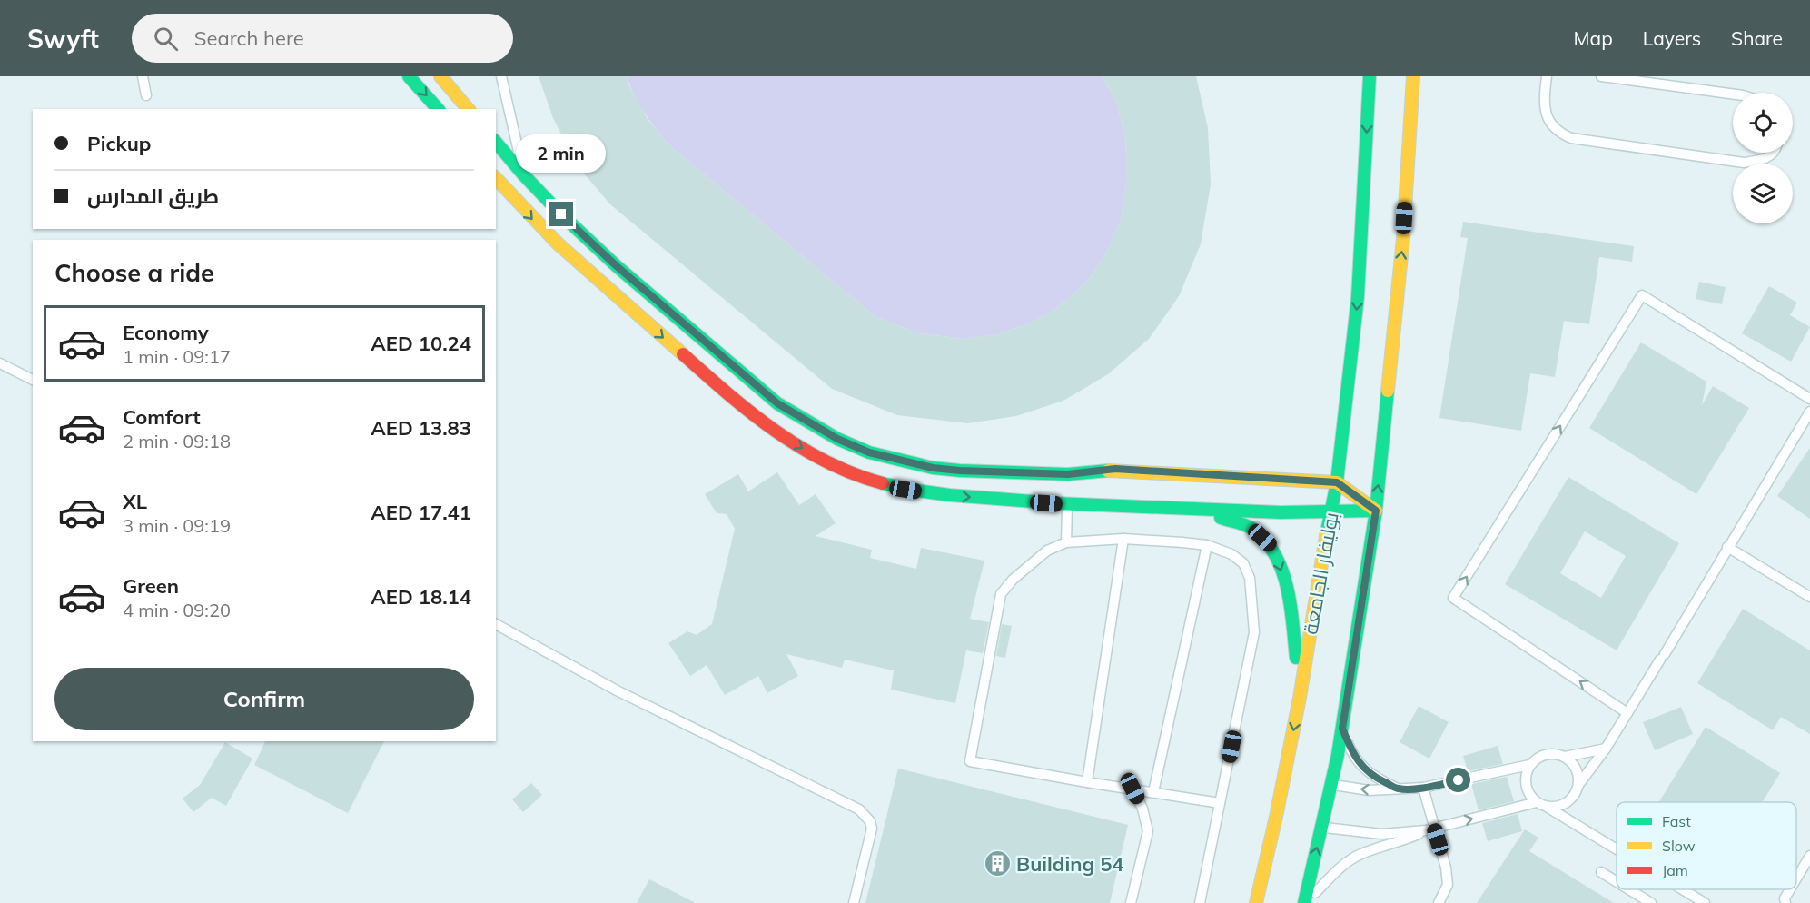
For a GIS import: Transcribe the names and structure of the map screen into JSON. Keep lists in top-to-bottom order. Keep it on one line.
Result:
{"streets":{"street":["بوليفار الجامعة"]},"places":{"building":["Building 54"]},"legend":["Fast","Slow","Jam"],"page":{"header":"Swyft","search":"Search here","nav":["Map","Layers","Share"],"banner":["Pickup","طريق المدارس"],"bubble":"2 min","heading":"Choose a ride","list":[{"name":"Economy","note":"1 min · 09:17","value":"AED 10.24"},{"name":"Comfort","note":"2 min · 09:18","value":"AED 13.83"},{"name":"XL","note":"3 min · 09:19","value":"AED 17.41"},{"name":"Green","note":"4 min · 09:20","value":"AED 18.14"}],"buttons":"Confirm"}}
